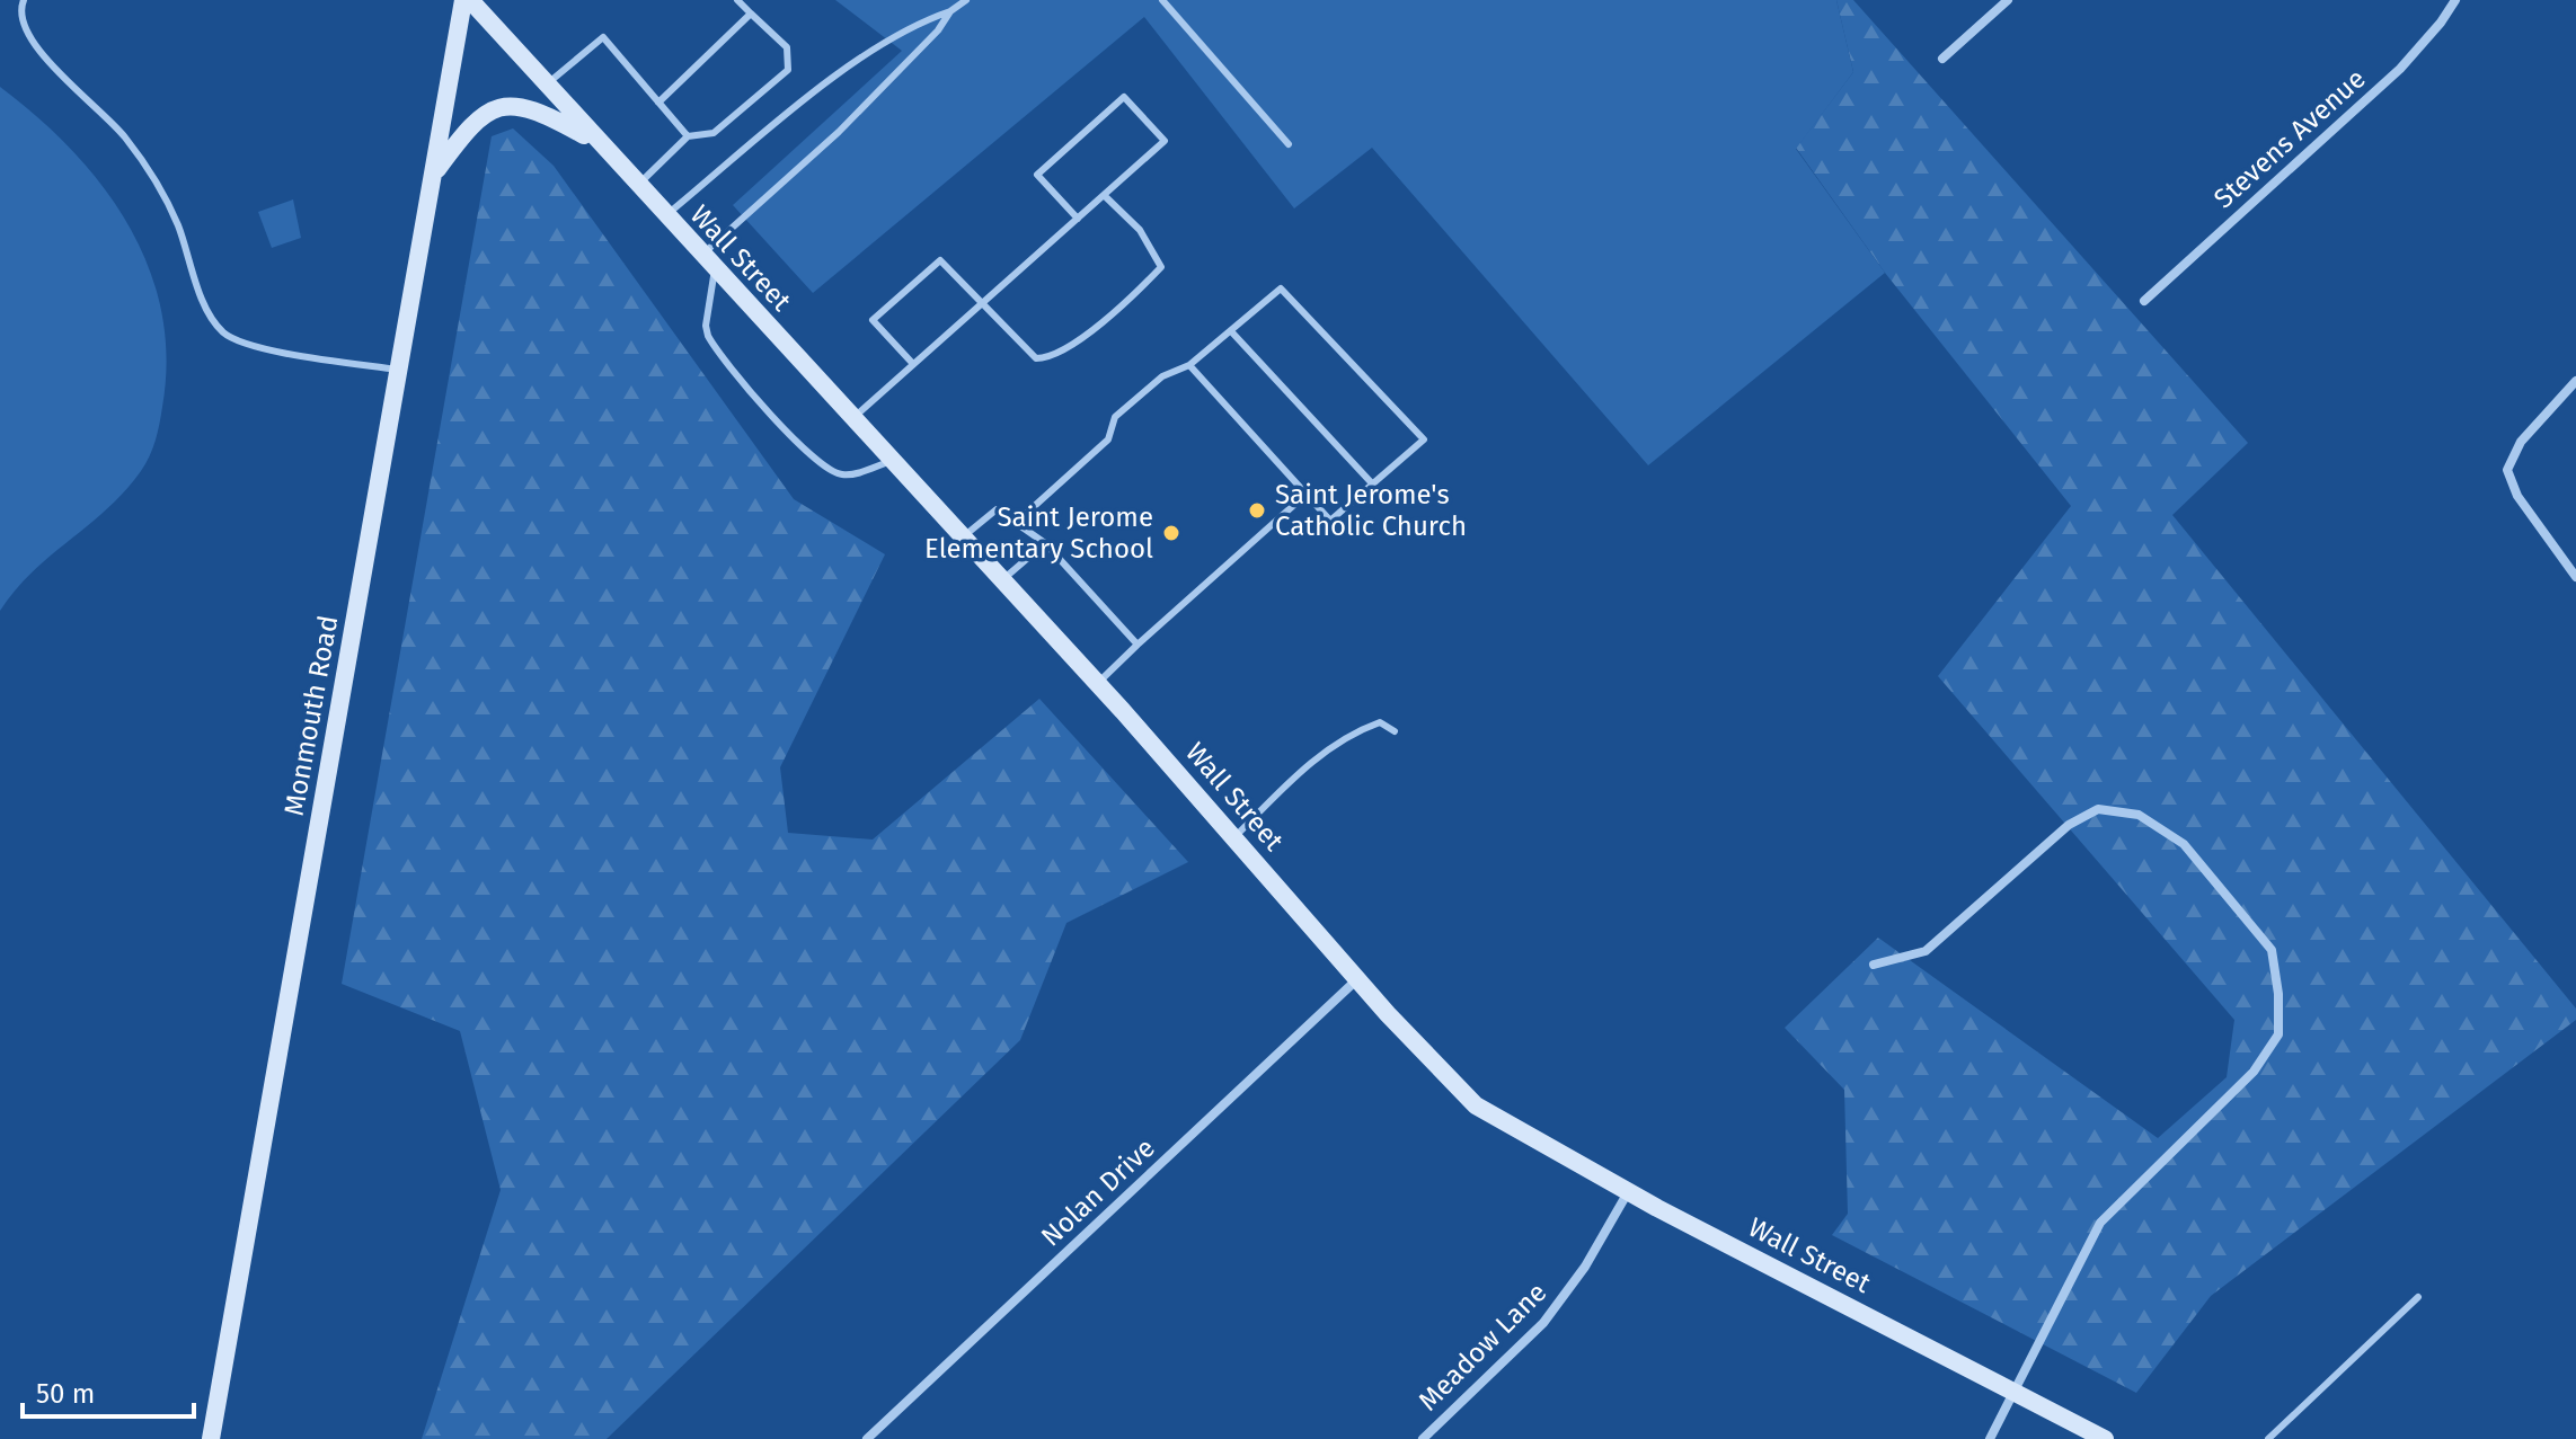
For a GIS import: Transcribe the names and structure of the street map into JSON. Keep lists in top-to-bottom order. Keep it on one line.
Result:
{"streets":{"street":["Stevens Avenue","Wall Street","Monmouth Road","Nolan Drive","Meadow Lane"]},"crossings":[["Wall Street","Nolan Drive"],["Wall Street","Meadow Lane"]],"places":["Saint Jerome's Catholic Church","Saint Jerome Elementary School"],"scale_bar":"50 m"}
